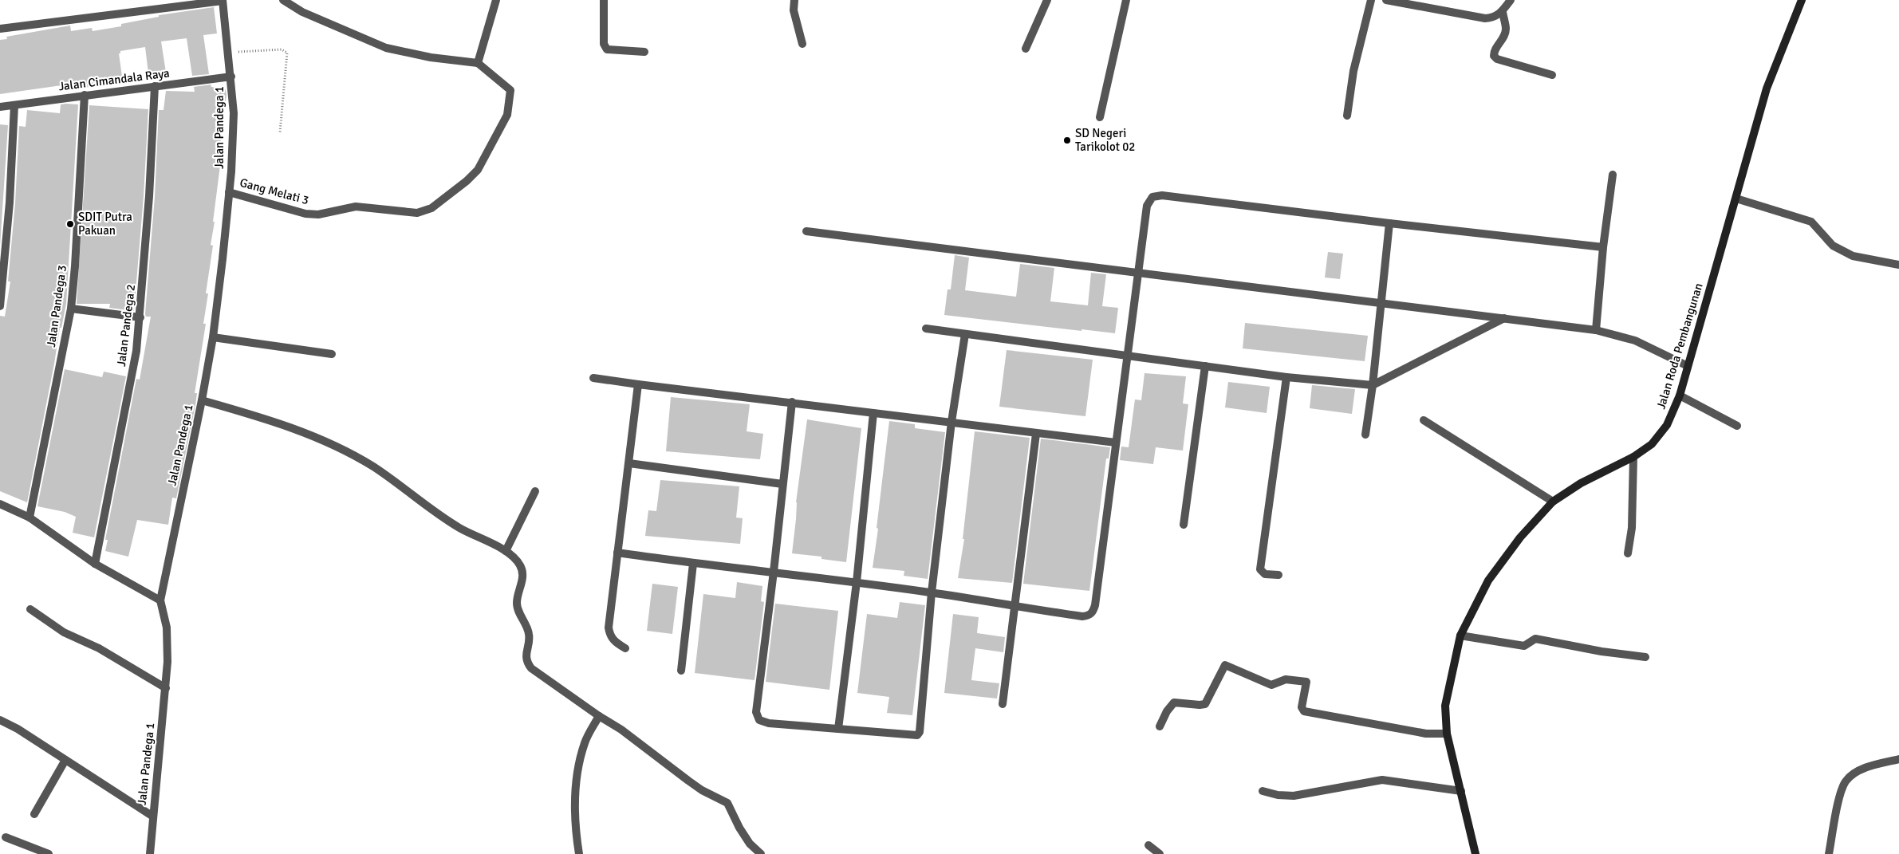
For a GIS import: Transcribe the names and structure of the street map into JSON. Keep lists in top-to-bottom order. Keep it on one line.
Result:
{"streets":{"street":["Jalan Cimandala Raya","Jalan Pandega 1","Gang Melati 3","Jalan Pandega 3","Jalan Pandega 2","Jalan Roda Pembangunan"]},"crossings":[["Jalan Cimandala Raya","Jalan Pandega 1"],["Jalan Cimandala Raya","Jalan Pandega 3"],["Jalan Cimandala Raya","Jalan Pandega 2"],["Jalan Pandega 1","Gang Melati 3"]],"places":["SD Negeri Tarikolot 02","SDIT Putra Pakuan"]}
